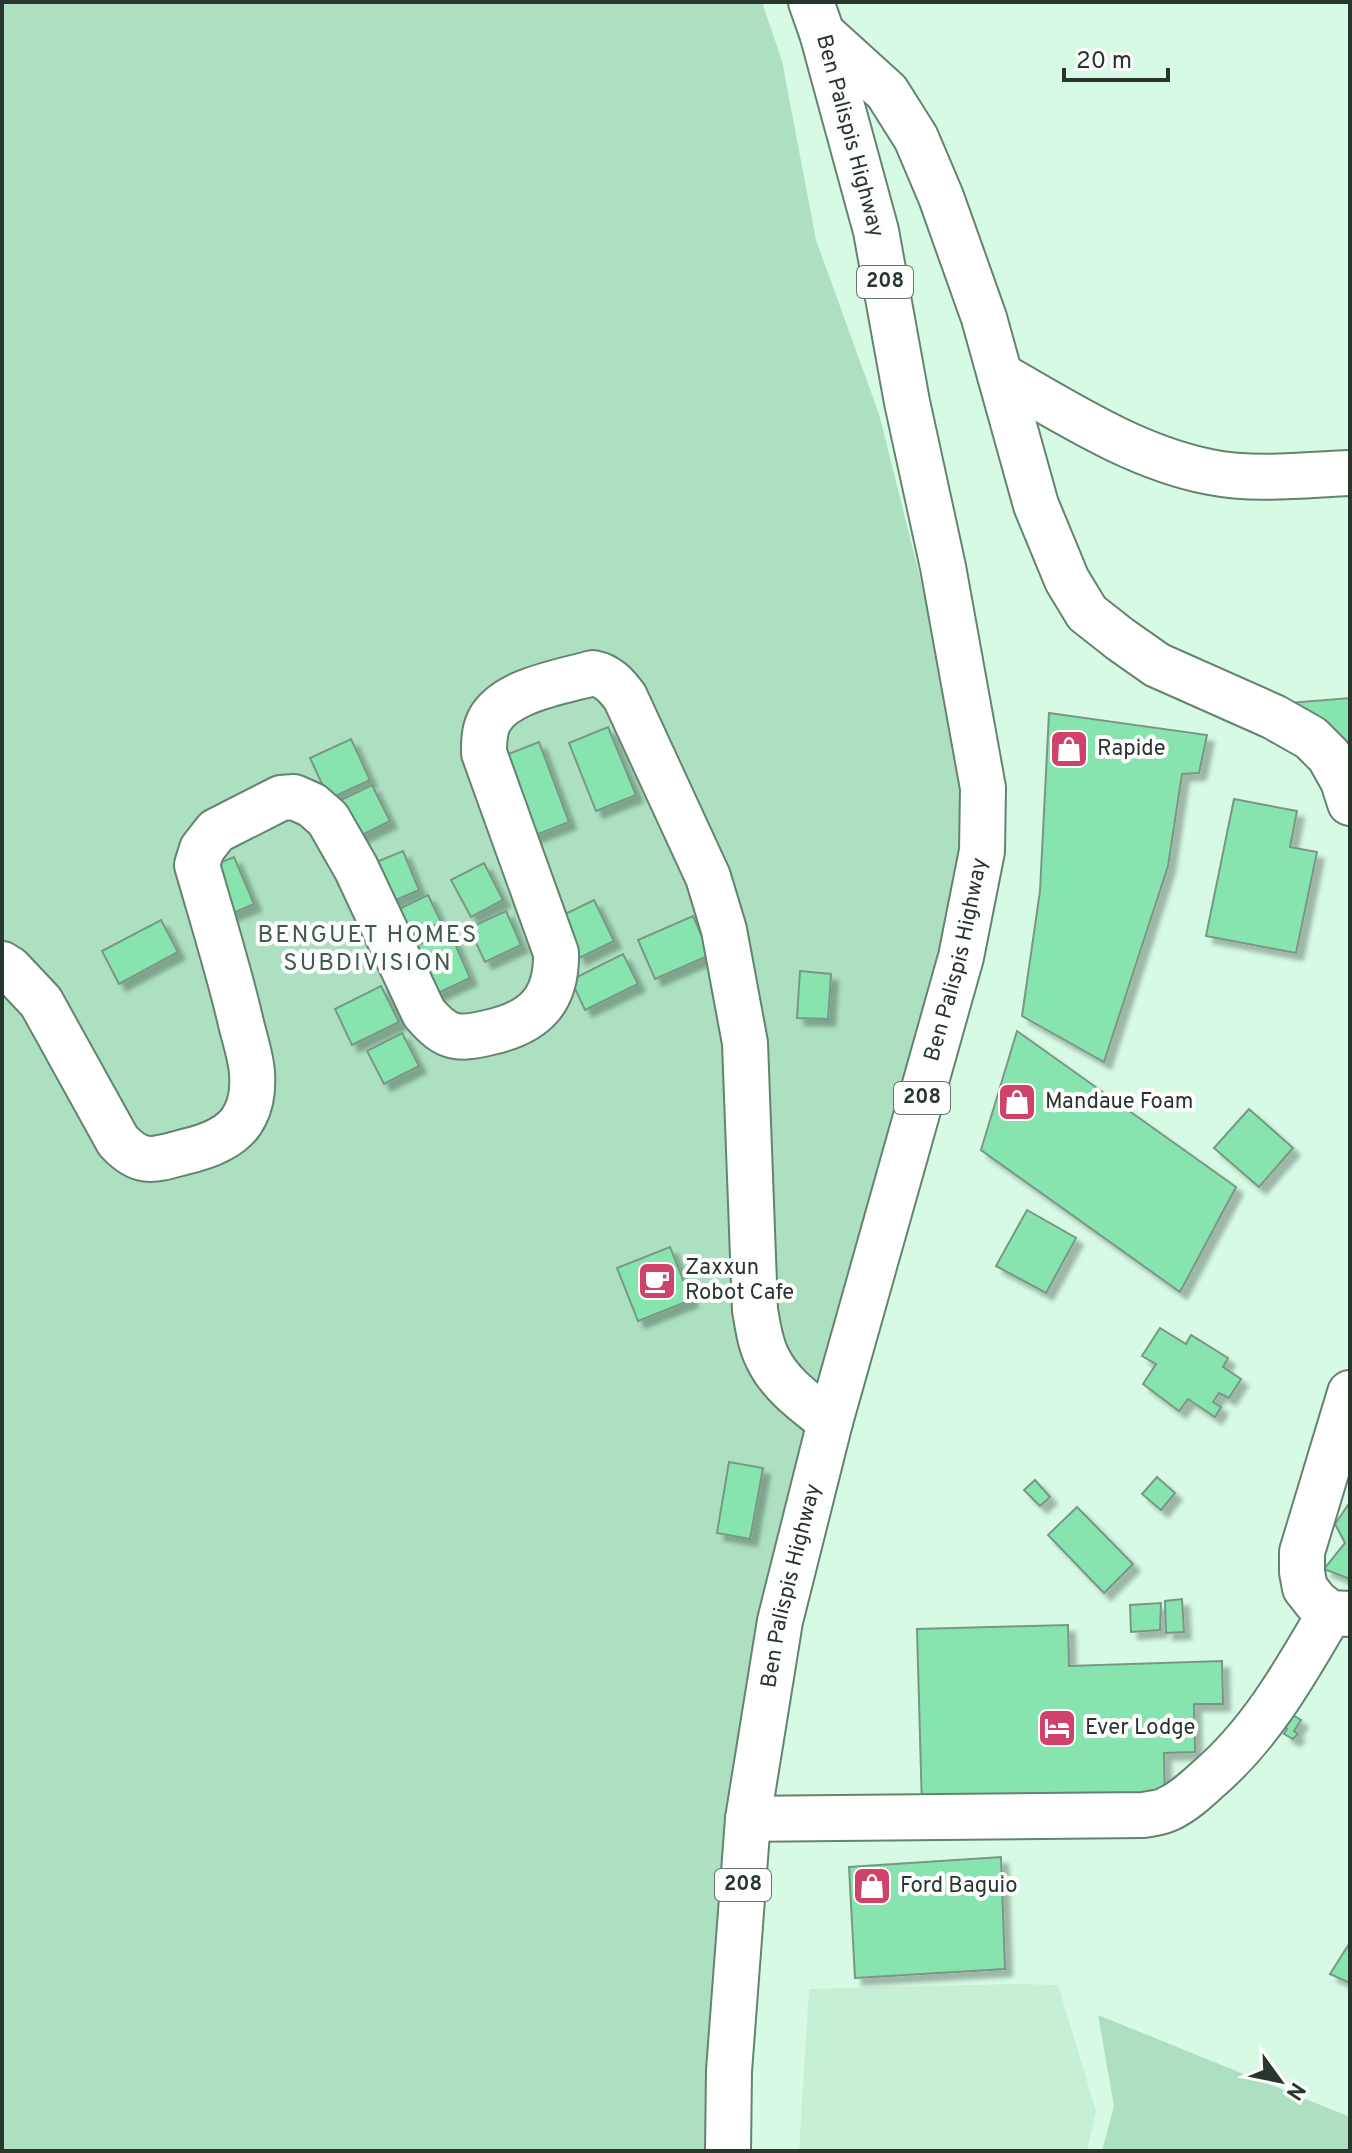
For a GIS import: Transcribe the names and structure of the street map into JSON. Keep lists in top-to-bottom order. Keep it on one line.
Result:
{"streets":{"street":["Ben Palispis Highway","208"]},"districts":["BENGUET HOMES SUBDIVISION"],"places":{"shop":["Rapide","Mandaue Foam","Ford Baguio"],"cafe":["Zaxxun Robot Cafe"],"hotel":["Ever Lodge"]},"scale_bar":"20 m","north":"bottom right"}
